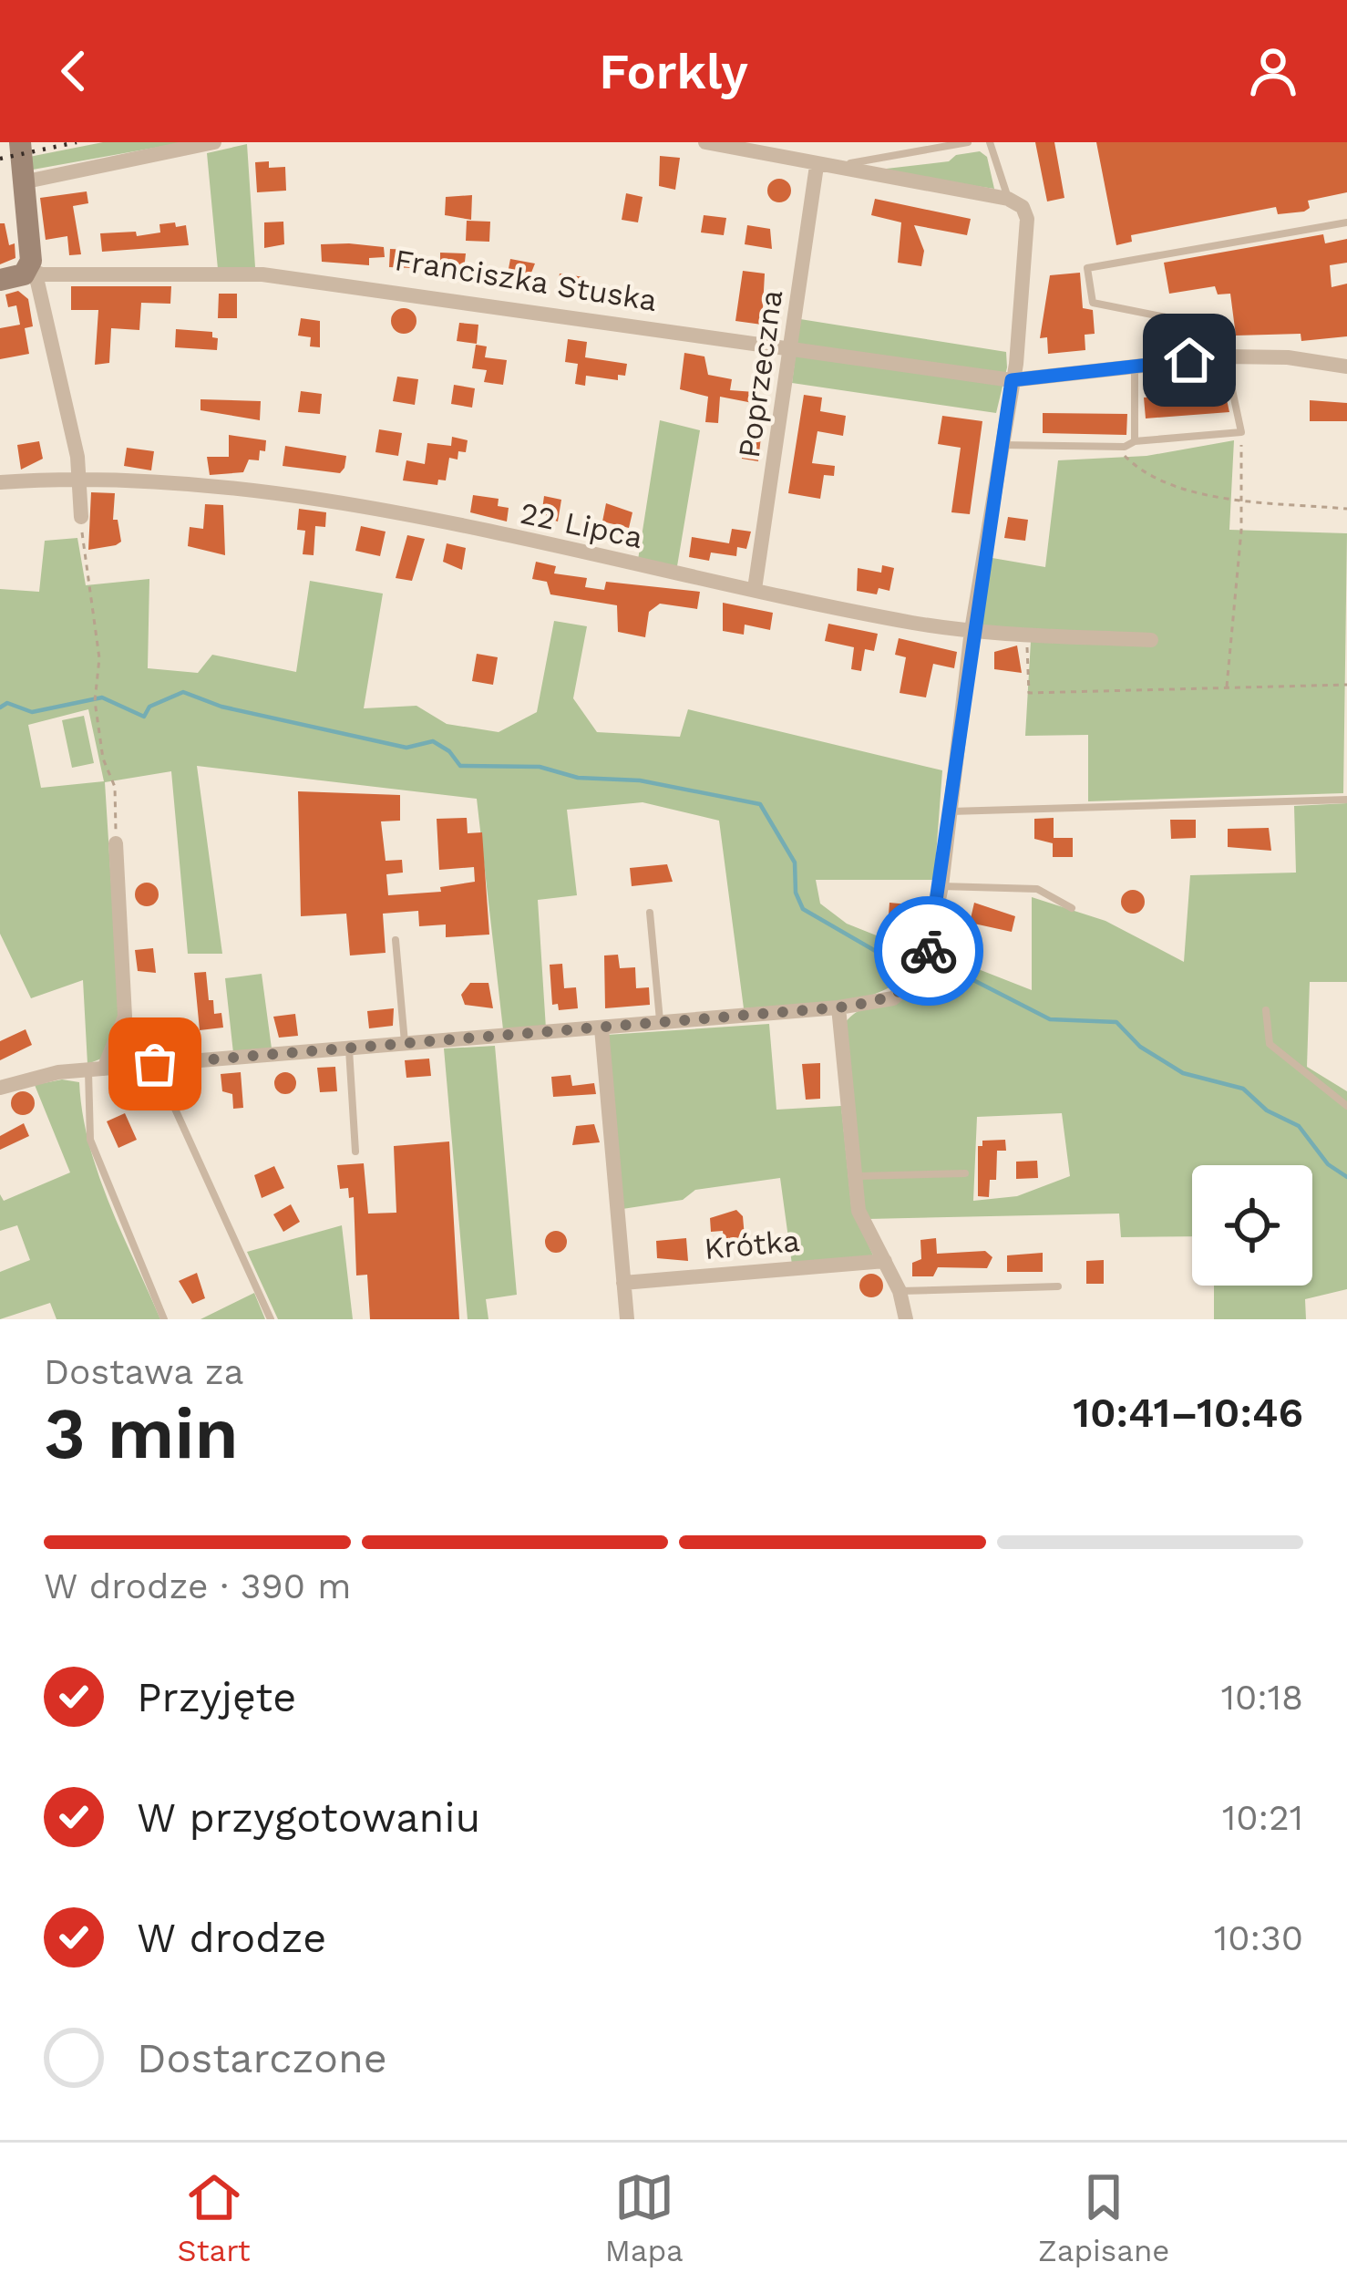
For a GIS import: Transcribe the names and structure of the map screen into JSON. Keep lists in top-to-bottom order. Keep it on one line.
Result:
{"streets":{"street":["Franciszka Stuska","Poprzeczna","22 Lipca","Krótka"]},"crossings":[["Franciszka Stuska","Poprzeczna"],["Poprzeczna","22 Lipca"]],"page":{"header":"Forkly","heading":["3 min","Dostawa za","10:41–10:46"],"bar":"W drodze · 390 m","list":[["Przyjęte","10:18"],["W przygotowaniu","10:21"],["W drodze","10:30"],"Dostarczone"],"tabs":["Start","Mapa","Zapisane"]}}
